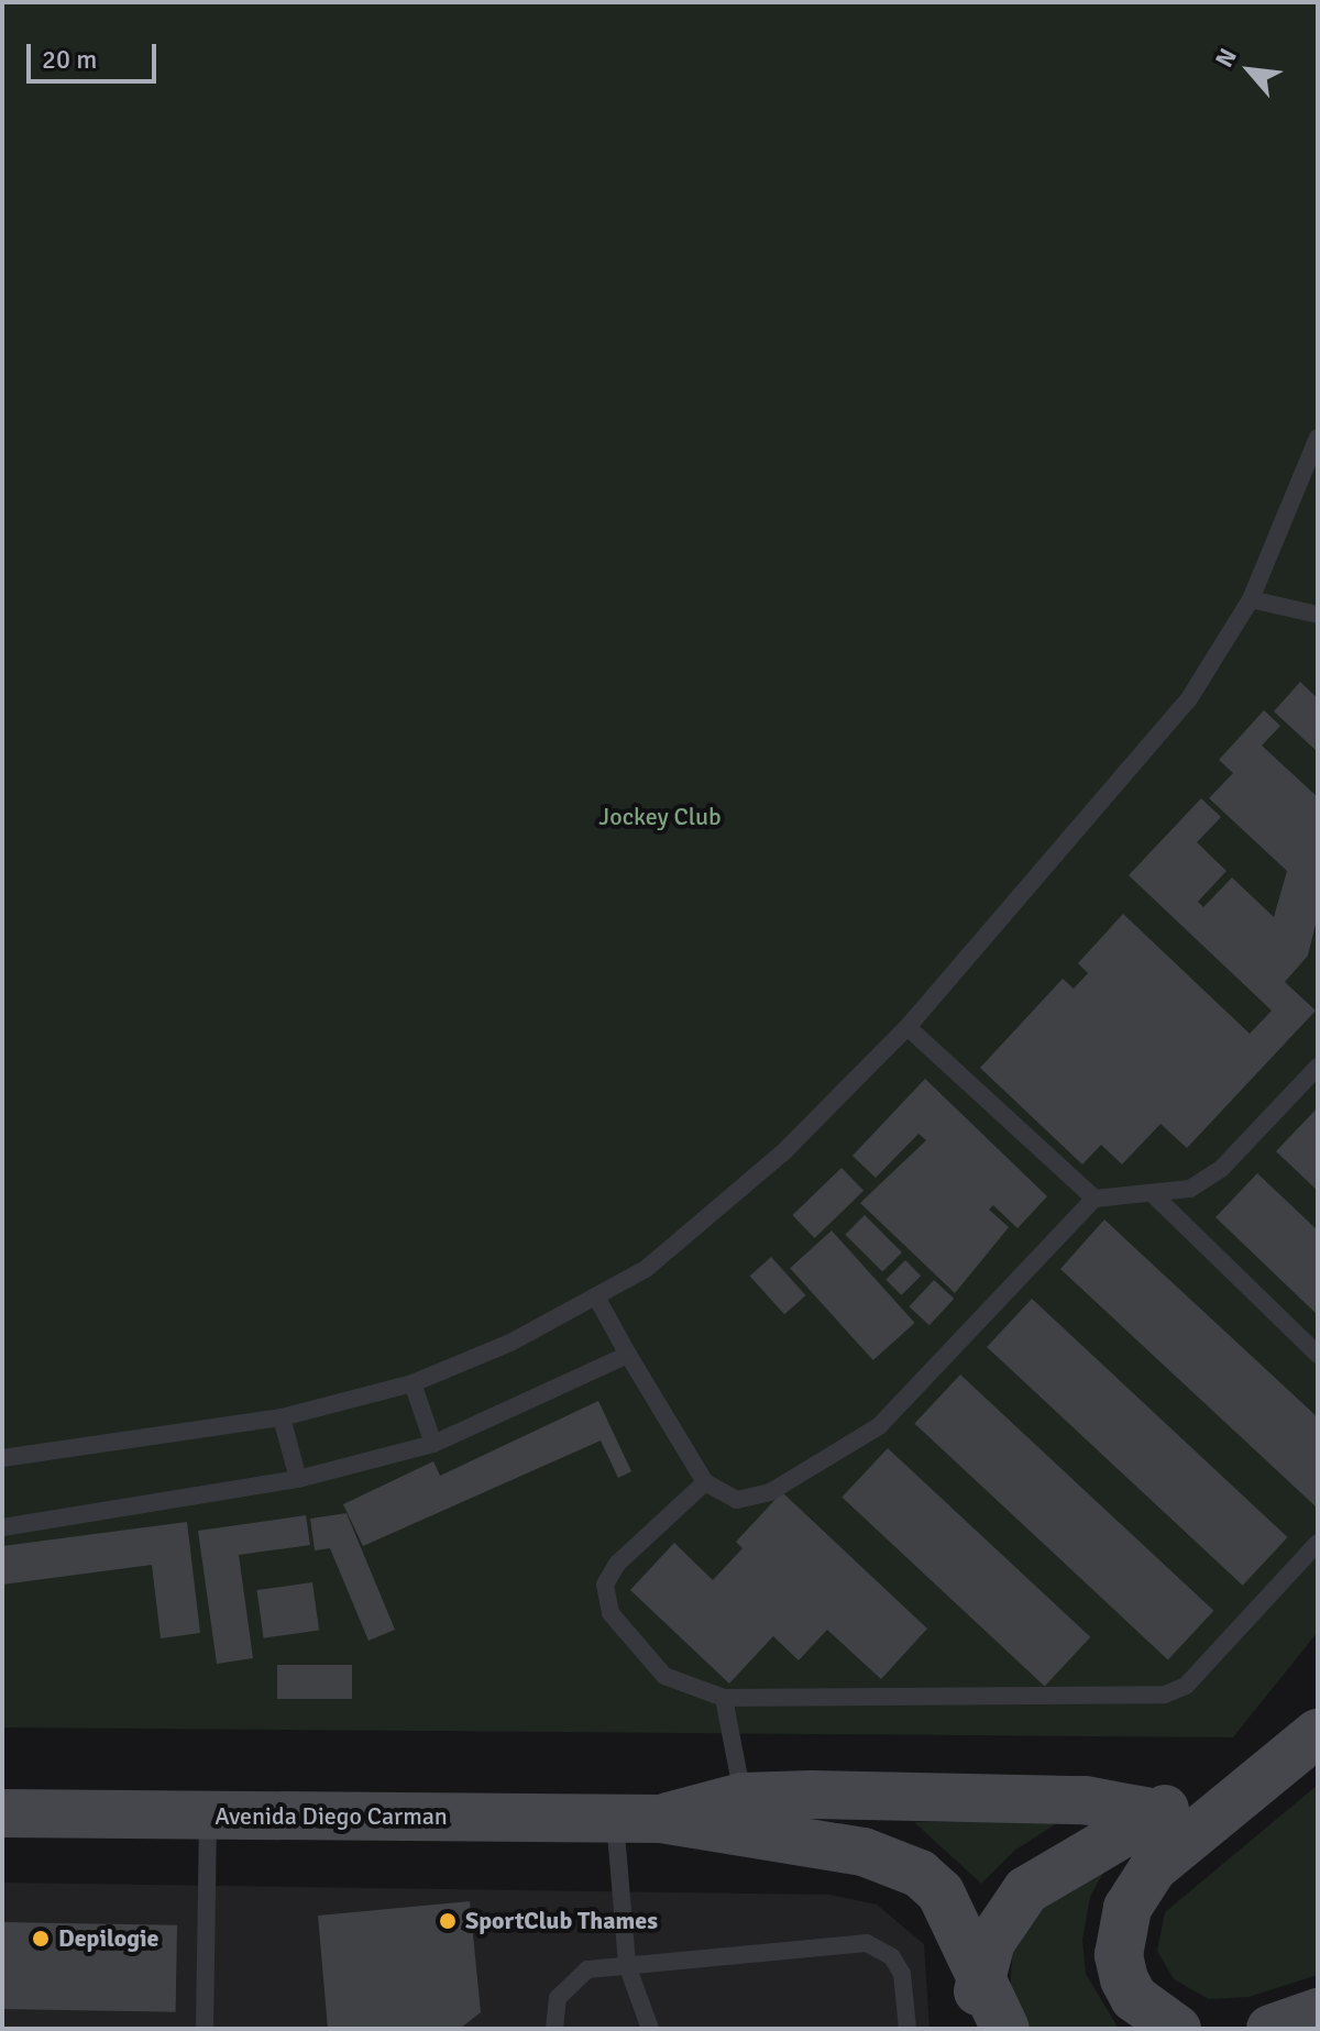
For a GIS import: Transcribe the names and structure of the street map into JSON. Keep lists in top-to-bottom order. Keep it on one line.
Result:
{"streets":{"main road":["Avenida Diego Carman"]},"parks":["Jockey Club"],"places":["SportClub Thames","Depilogie"],"scale_bar":"20 m","north":"top left"}
